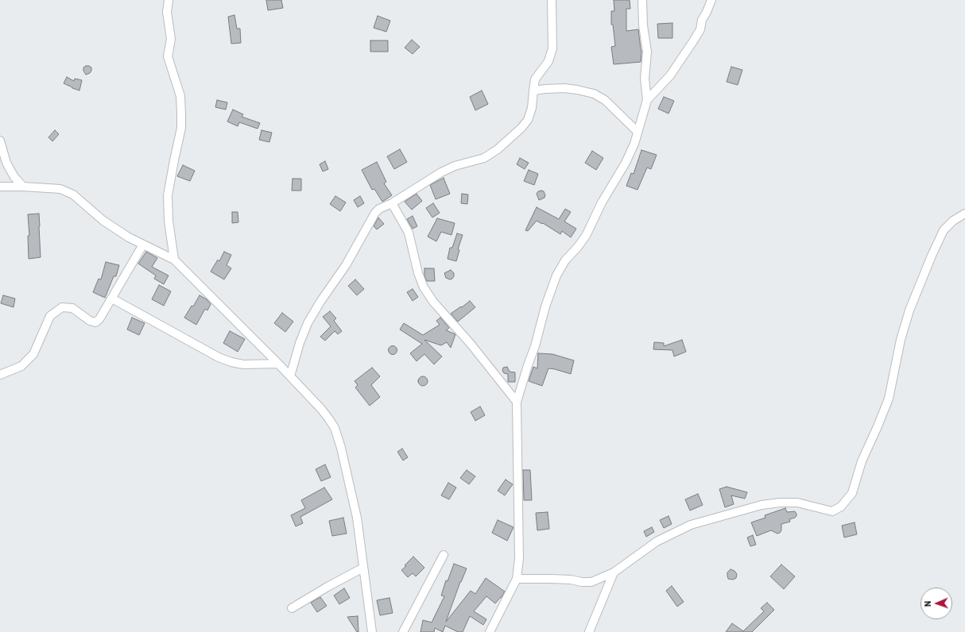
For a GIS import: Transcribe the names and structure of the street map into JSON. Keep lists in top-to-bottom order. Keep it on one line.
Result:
{"north":"left"}
